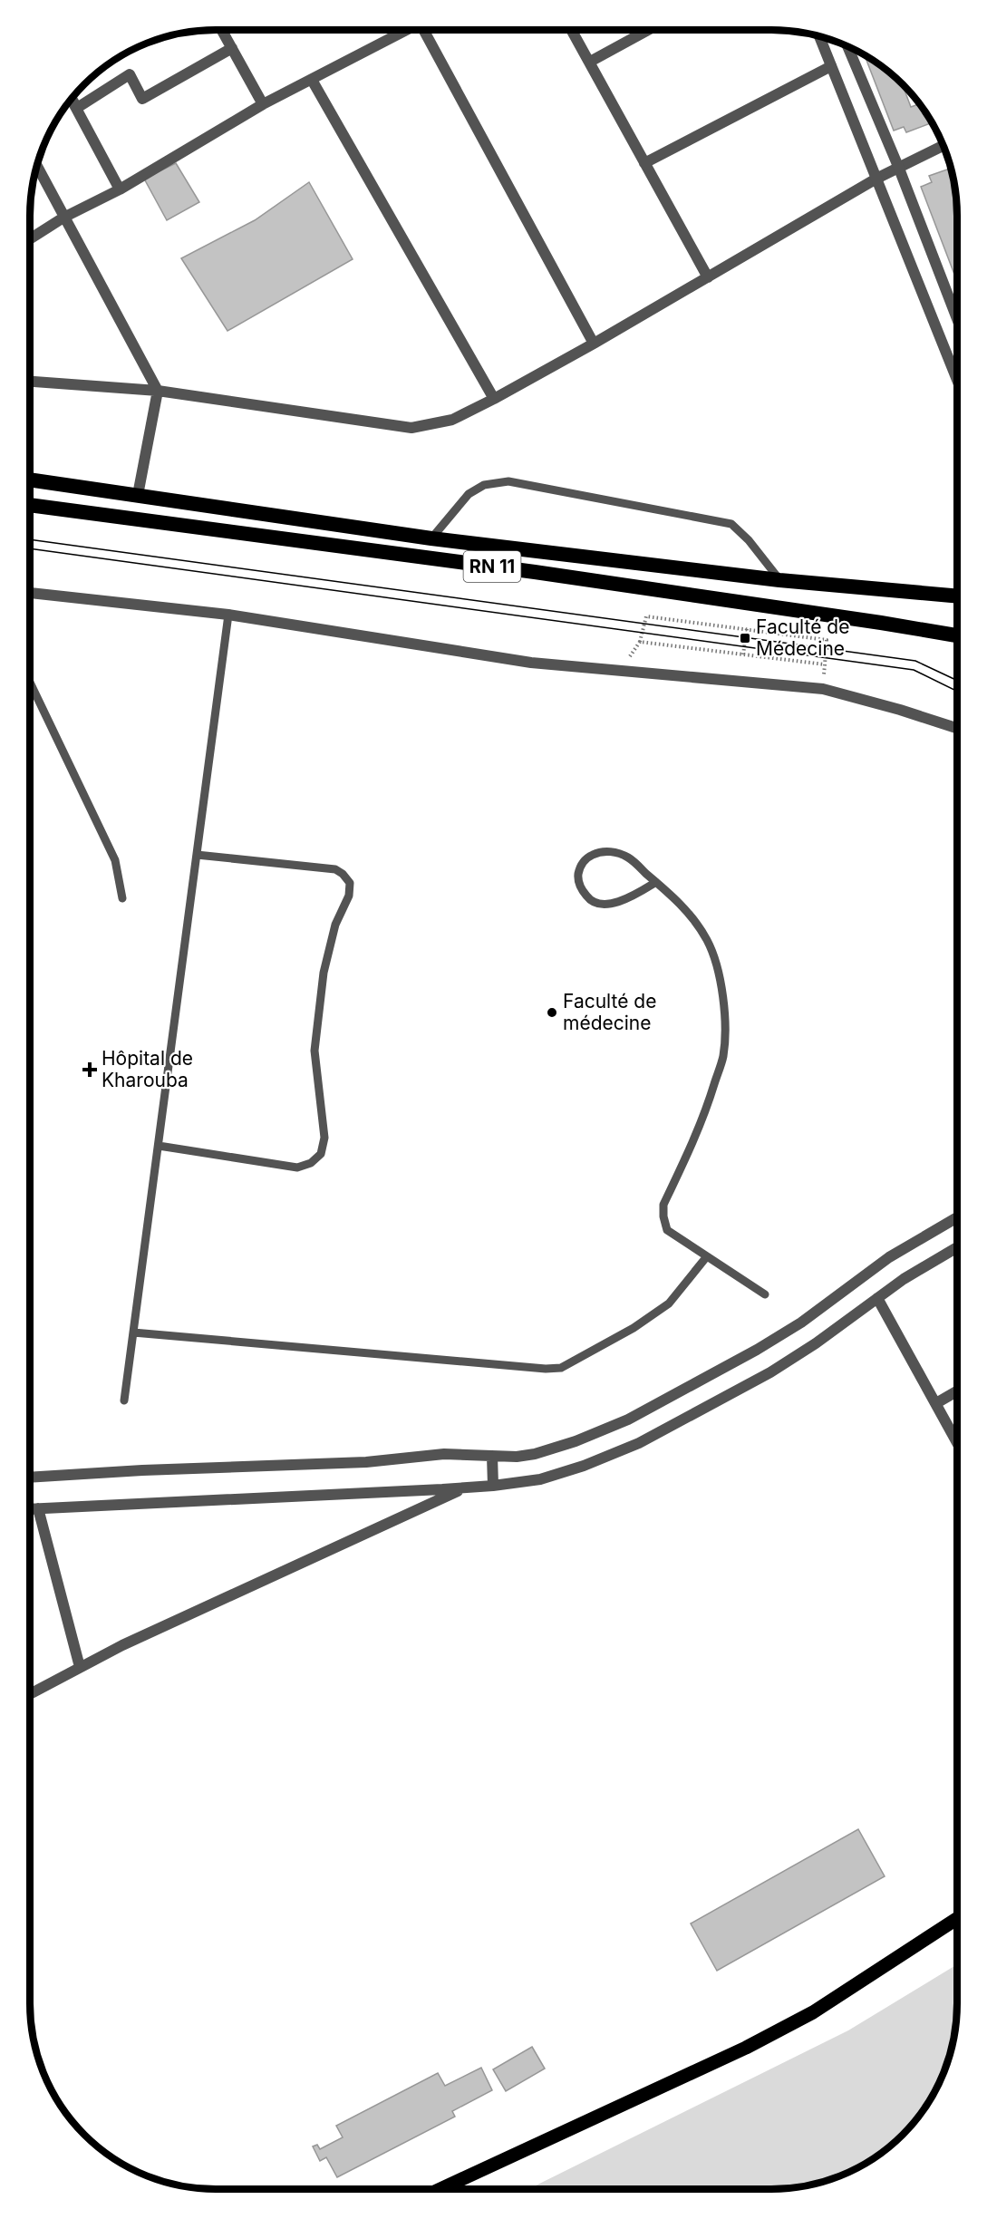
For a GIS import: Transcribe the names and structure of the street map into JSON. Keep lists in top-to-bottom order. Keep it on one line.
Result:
{"streets":{"highway":["RN 11"]},"places":{"transit":["Faculté de Médecine"],"other":["Faculté de médecine"],"health":["Hôpital de Kharouba"]}}
